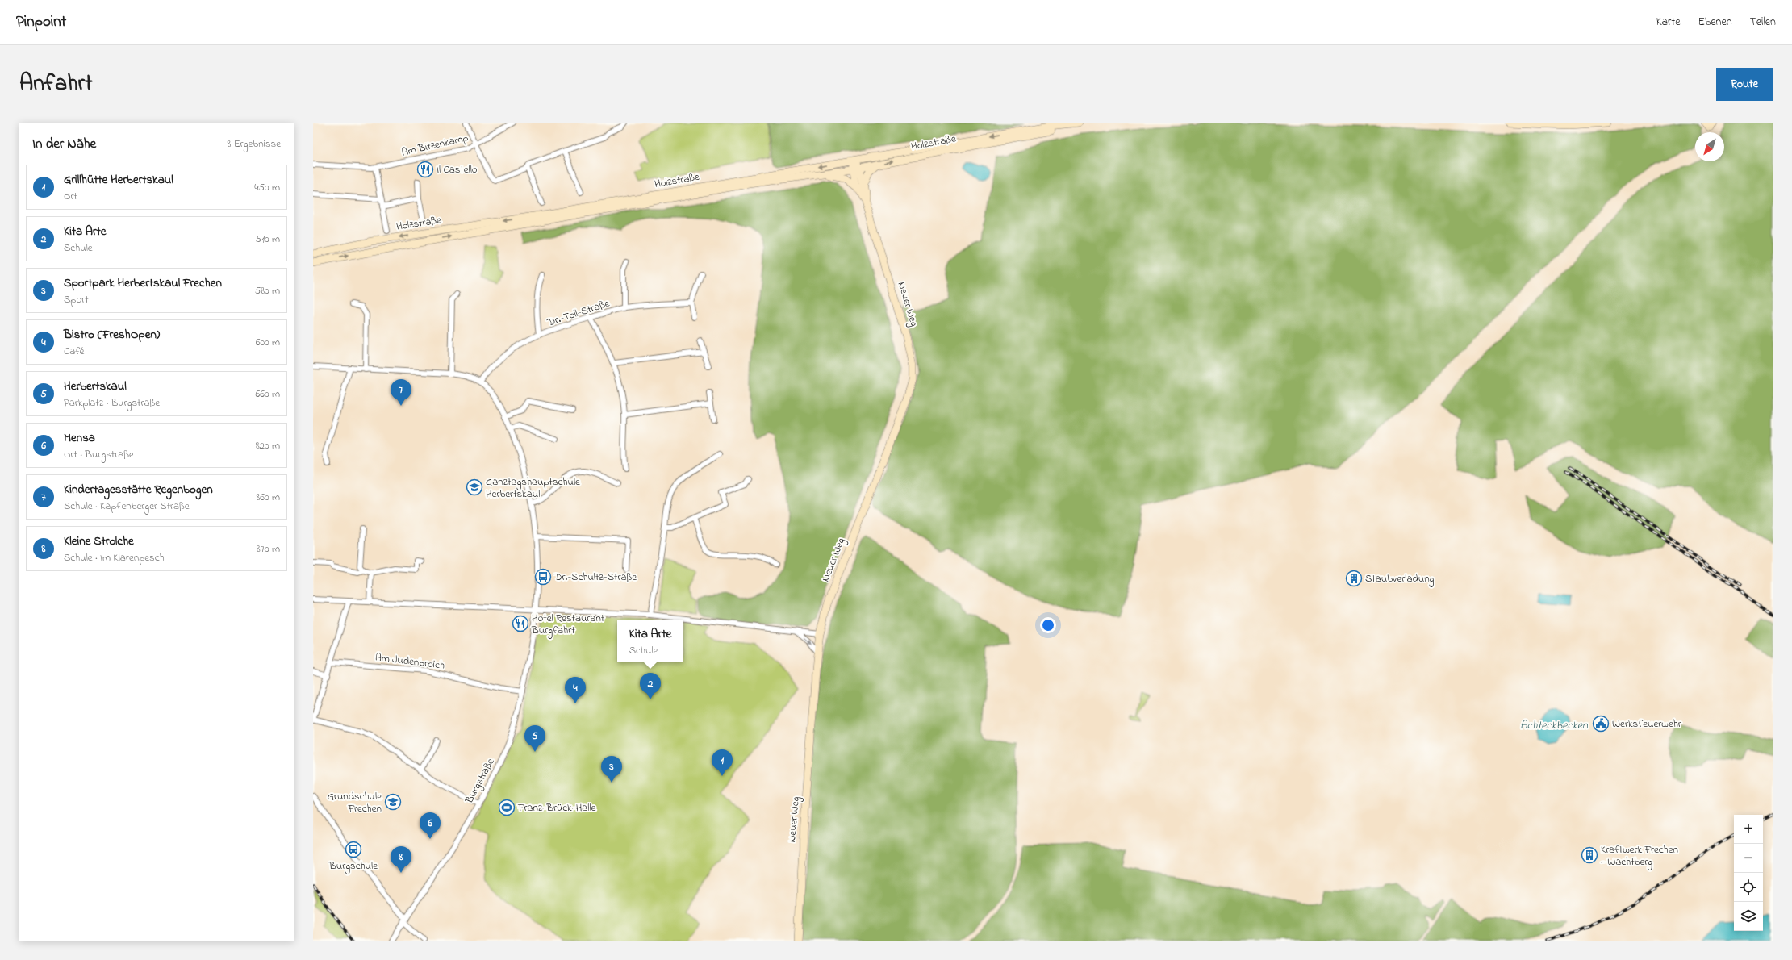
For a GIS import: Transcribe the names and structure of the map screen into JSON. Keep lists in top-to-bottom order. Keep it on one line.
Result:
{"streets":{"main road":["Holzstraße","Neuer Weg"],"street":["Am Bitzenkamp","Dr.-Toll-Straße","Am Judenbroich","Burgstraße"]},"crossings":[["Holzstraße","Neuer Weg"],["Dr.-Toll-Straße","Burgstraße"],["Am Judenbroich","Burgstraße"]],"water":["Achteckbecken"],"places":{"restaurant":["Il Castello","Hotel Restaurant Burgfahrt"],"school or university":["Ganztagshauptschule Herbertskaul","Grundschule Frechen"],"bus stop":["Dr.-Schultz-Straße","Burgschule"],"building":["Staubverladung","Kraftwerk Frechen - Wachtberg"],"public building":["Werksfeuerwehr"],"sports":["Franz-Brück-Halle"]},"north":"bottom left","page":{"header":"Pinpoint","nav":["Karte","Ebenen","Teilen"],"title":"Anfahrt","buttons":"Route","heading":["In der Nähe","8 Ergebnisse"],"list":[{"mark":"1","name":"Grillhütte Herbertskaul","note":"Ort","value":"450 m"},{"mark":"2","name":"Kita Arte","note":"Schule","value":"510 m"},{"mark":"3","name":"Sportpark Herbertskaul Frechen","note":"Sport","value":"580 m"},{"mark":"4","name":"Bistro (FreshOpen)","note":"Café","value":"600 m"},{"mark":"5","name":"Herbertskaul","note":"Parkplatz · Burgstraße","value":"660 m"},{"mark":"6","name":"Mensa","note":"Ort · Burgstraße","value":"820 m"},{"mark":"7","name":"Kindertagesstätte Regenbogen","note":"Schule · Kapfenberger Straße","value":"860 m"},{"mark":"8","name":"Kleine Strolche","note":"Schule · Im Klarenpesch","value":"870 m"}],"pins":["7","2","4","5","1","3","6","8"],"popup":["Kita Arte","Schule"],"map_buttons":["+","−"]}}
